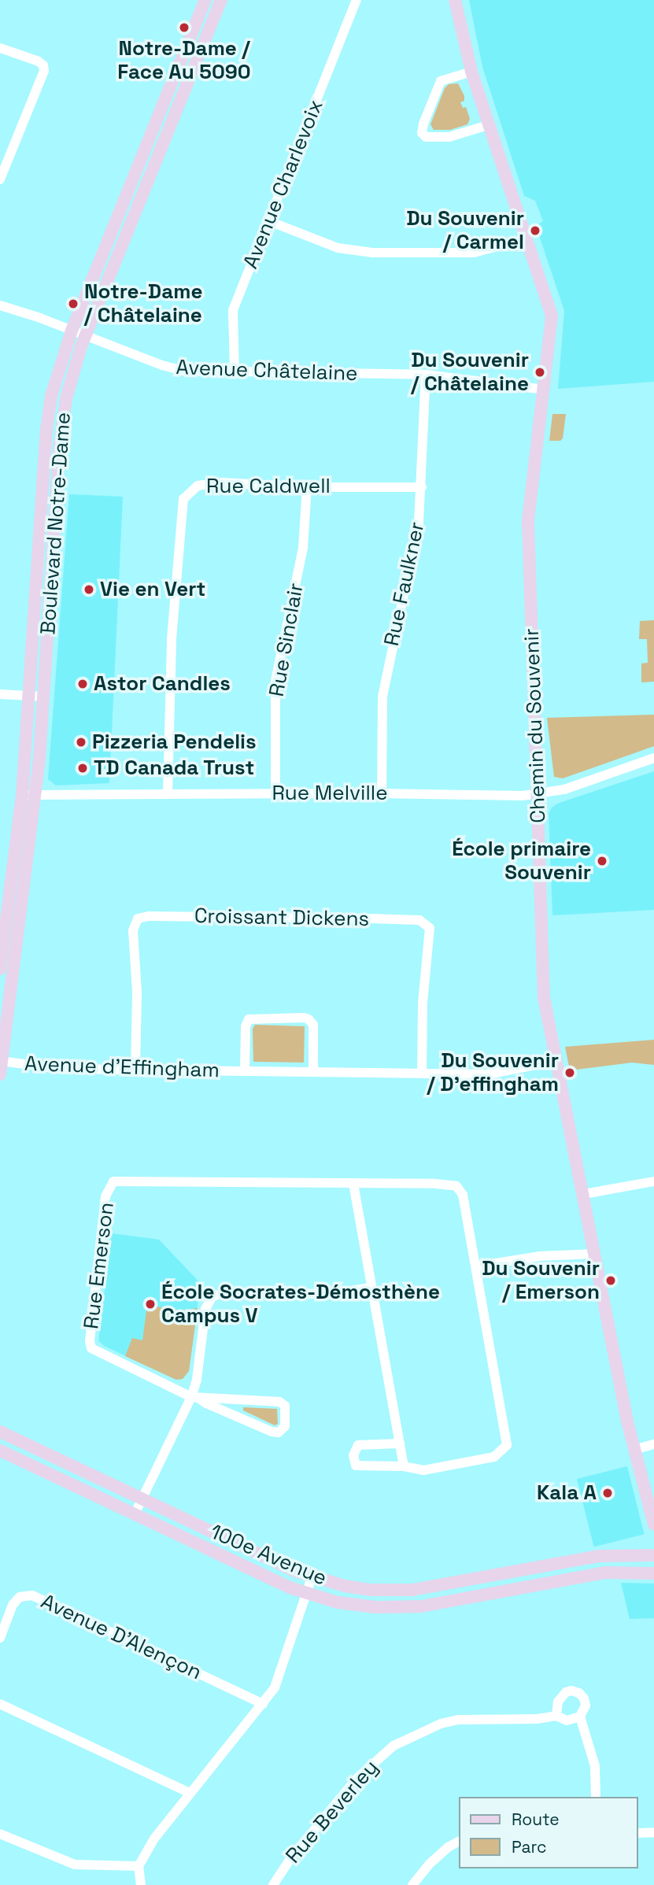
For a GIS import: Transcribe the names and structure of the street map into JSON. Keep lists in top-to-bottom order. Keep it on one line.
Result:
{"streets":{"street":["Avenue Charlevoix","Avenue Châtelaine","Rue Caldwell","Boulevard Notre-Dame","Rue Faulkner","Rue Sinclair","Chemin du Souvenir","Rue Melville","Croissant Dickens","Avenue d'Effingham","Rue Emerson","100e Avenue","Avenue D'Alençon","Rue Beverley"]},"crossings":[["Avenue Charlevoix","Avenue Châtelaine"],["Avenue Châtelaine","Boulevard Notre-Dame"],["Avenue Châtelaine","Rue Faulkner"],["Avenue Châtelaine","Chemin du Souvenir"],["Rue Caldwell","Rue Faulkner"],["Rue Caldwell","Rue Sinclair"],["Rue Caldwell","Rue Melville"],["Boulevard Notre-Dame","Rue Melville"],["Boulevard Notre-Dame","Avenue d'Effingham"],["Rue Faulkner","Rue Melville"],["Rue Sinclair","Rue Melville"],["Chemin du Souvenir","Rue Melville"],["Chemin du Souvenir","Avenue d'Effingham"],["Croissant Dickens","Avenue d'Effingham"]],"places":["Notre-Dame / Face Au 5090","Du Souvenir / Carmel","Notre-Dame / Châtelaine","Du Souvenir / Châtelaine","Vie en Vert","Astor Candles","Pizzeria Pendelis","TD Canada Trust","École primaire Souvenir","Du Souvenir / D'effingham","Du Souvenir / Emerson","École Socrates-Démosthène Campus V","Kala A"],"legend":["Route","Parc"]}
